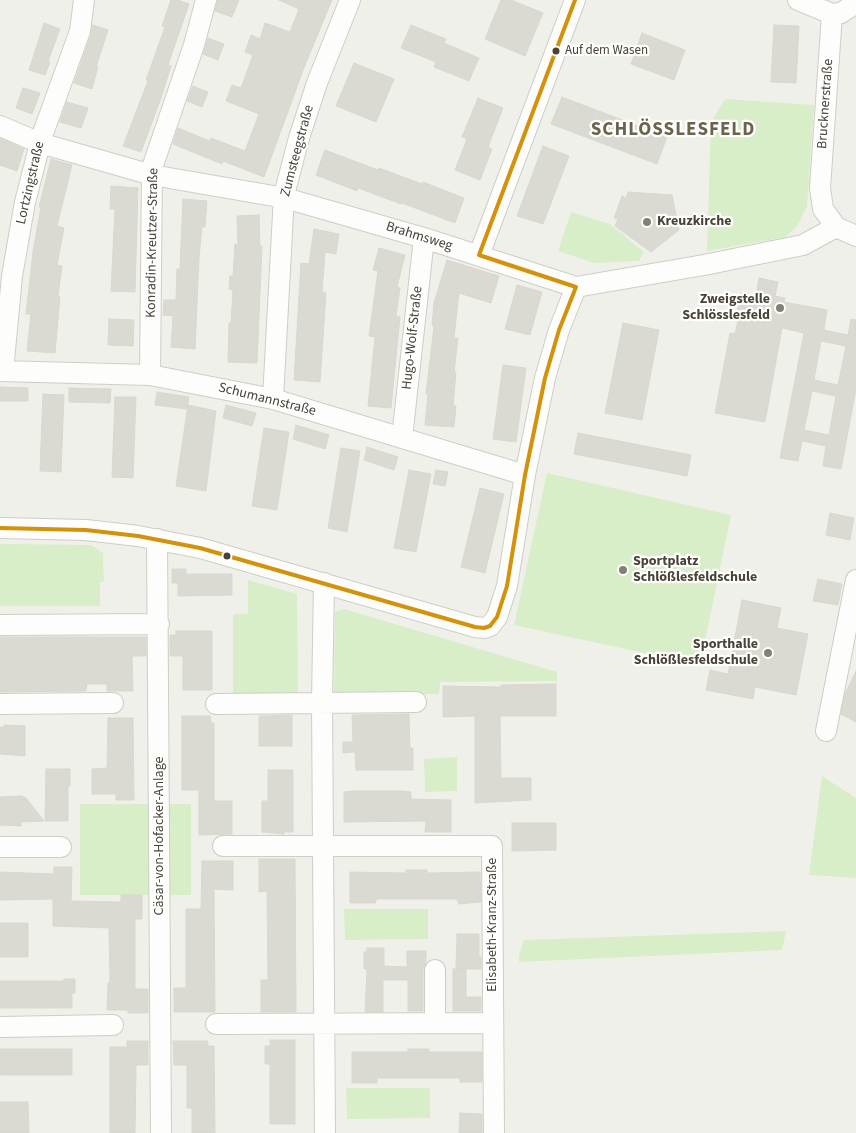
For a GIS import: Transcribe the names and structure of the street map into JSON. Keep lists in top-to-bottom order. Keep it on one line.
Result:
{"streets":{"street":["Brucknerstraße","Zumsteegstraße","Lortzingstraße","Brahmsweg","Konradin-Kreutzer-Straße","Hugo-Wolf-Straße","Schumannstraße","Cäsar-von-Hofacker-Anlage","Elisabeth-Kranz-Straße"]},"crossings":[["Brucknerstraße","Brahmsweg"],["Zumsteegstraße","Brahmsweg"],["Zumsteegstraße","Schumannstraße"],["Lortzingstraße","Brahmsweg"],["Lortzingstraße","Schumannstraße"],["Brahmsweg","Konradin-Kreutzer-Straße"],["Brahmsweg","Hugo-Wolf-Straße"],["Konradin-Kreutzer-Straße","Schumannstraße"],["Hugo-Wolf-Straße","Schumannstraße"]],"districts":["SCHLÖSSLESFELD"],"places":["Auf dem Wasen","Kreuzkirche","Zweigstelle Schlösslesfeld","Sportplatz Schlößlesfeldschule","Sporthalle Schlößlesfeldschule"]}
